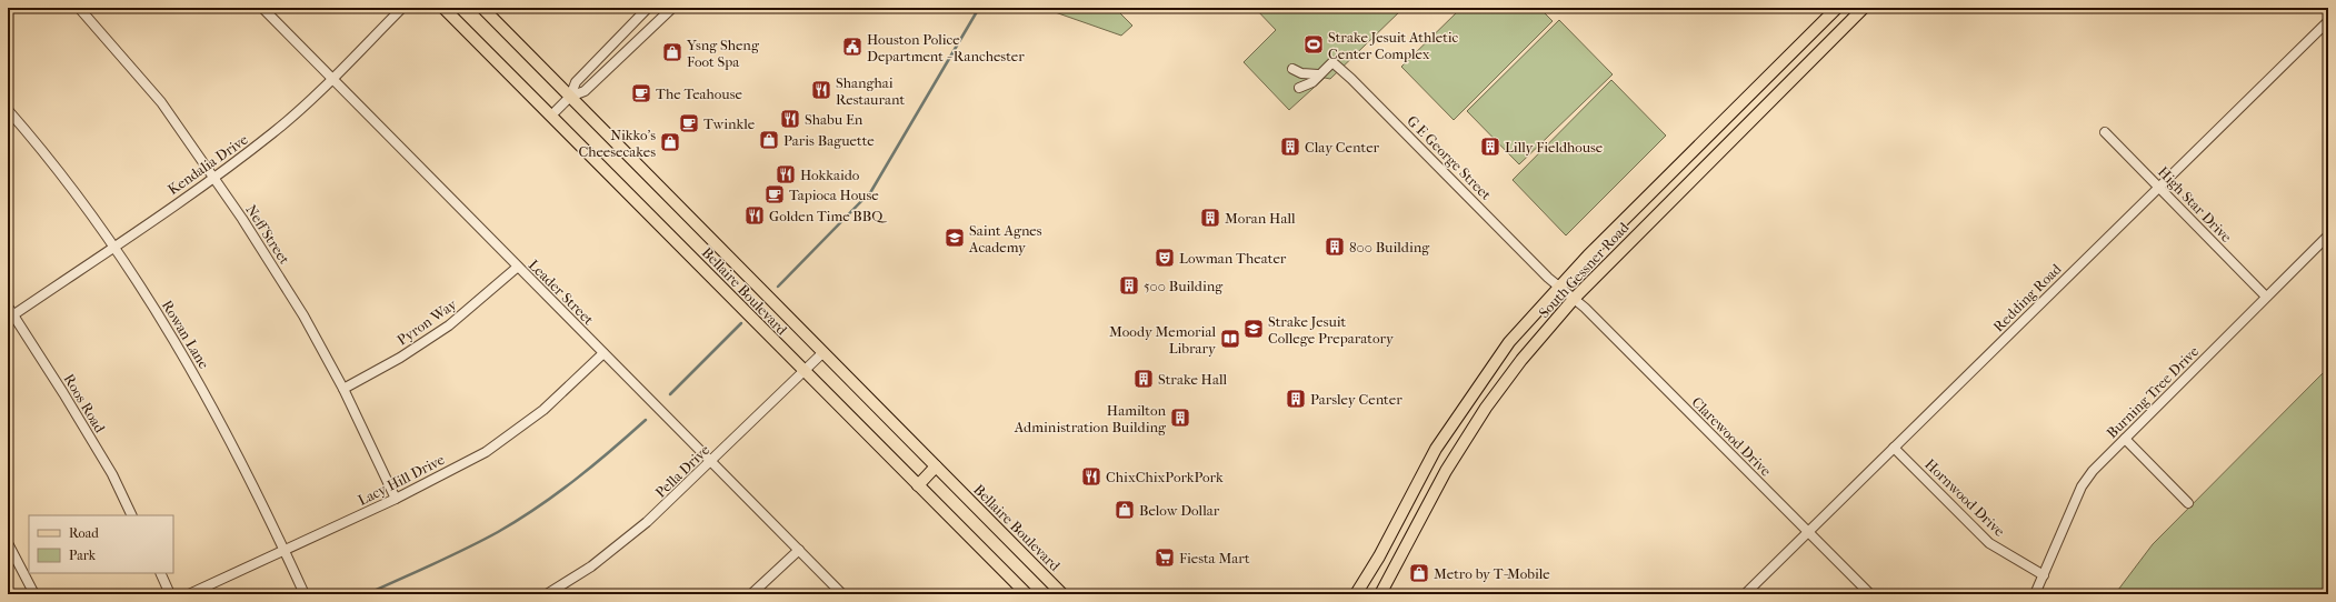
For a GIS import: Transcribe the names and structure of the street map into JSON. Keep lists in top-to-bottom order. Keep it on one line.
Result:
{"streets":{"main road":["South Gessner Road","Bellaire Boulevard"],"street":["G E George Street","Kendalia Drive","High Star Drive","Neff Street","Leader Street","Redding Road","Pyron Way","Rowan Lane","Burning Tree Drive","Roos Road","Clarewood Drive","Pella Drive","Lacy Hill Drive","Hornwood Drive"]},"crossings":[["G E George Street","South Gessner Road"],["G E George Street","Clarewood Drive"],["Kendalia Drive","Neff Street"],["Kendalia Drive","Leader Street"],["Kendalia Drive","Rowan Lane"],["Kendalia Drive","Roos Road"],["High Star Drive","Redding Road"],["High Star Drive","Burning Tree Drive"],["Neff Street","Pyron Way"],["Neff Street","Lacy Hill Drive"],["South Gessner Road","Clarewood Drive"],["Bellaire Boulevard","Pella Drive"],["Leader Street","Pyron Way"],["Leader Street","Pella Drive"],["Leader Street","Lacy Hill Drive"],["Redding Road","Clarewood Drive"],["Redding Road","Hornwood Drive"],["Rowan Lane","Lacy Hill Drive"],["Burning Tree Drive","Hornwood Drive"]],"places":{"sports":["Strake Jesuit Athletic Center Complex"],"public building":["Houston Police Department - Ranchester"],"shop":["Ysng Sheng Foot Spa","Paris Baguette","Nikko's Cheesecakes","Below Dollar","Metro by T-Mobile"],"restaurant":["Shanghai Restaurant","Shabu En","Hokkaido","Golden Time BBQ","ChixChixPorkPork"],"cafe":["The Teahouse","Twinkle","Tapioca House"],"building":["Clay Center","Lilly Fieldhouse","Moran Hall","800 Building","500 Building","Strake Hall","Parsley Center","Hamilton Administration Building"],"school or university":["Saint Agnes Academy","Strake Jesuit College Preparatory"],"theatre":["Lowman Theater"],"library":["Moody Memorial Library"],"supermarket":["Fiesta Mart"]},"legend":["Road","Park"]}
